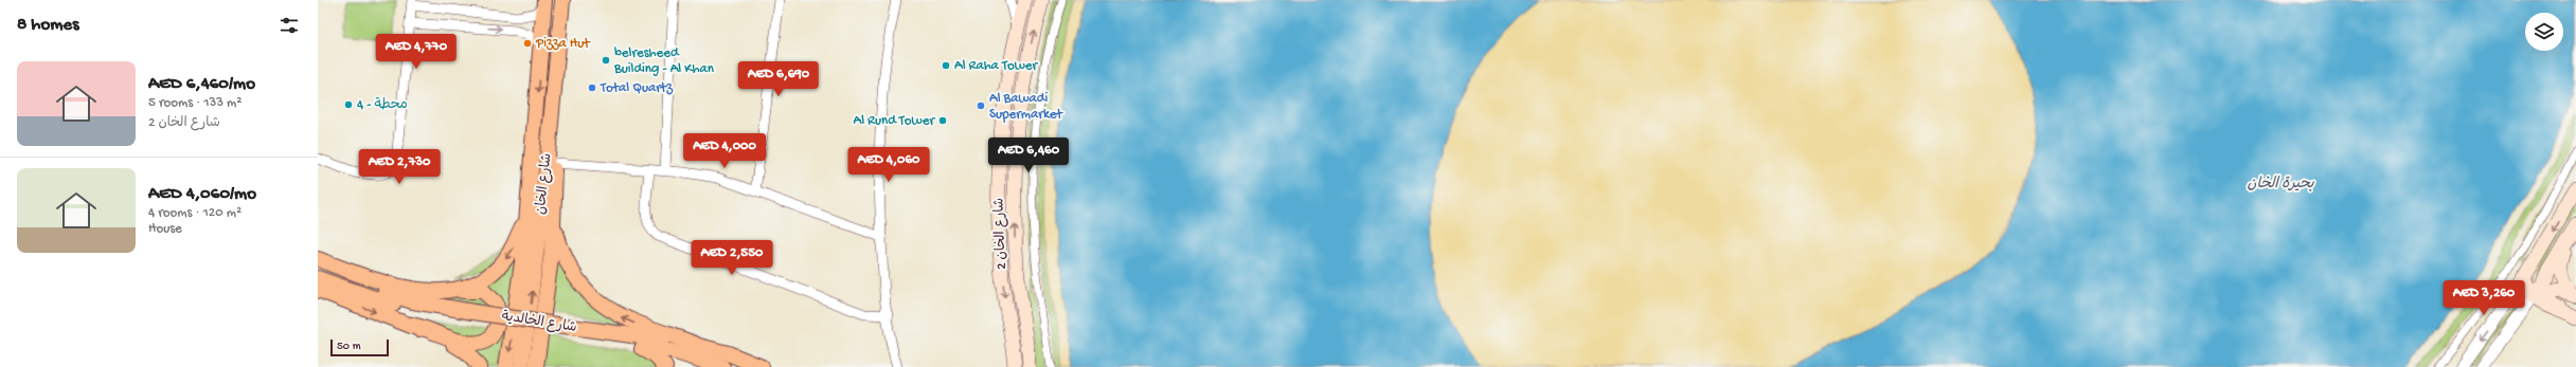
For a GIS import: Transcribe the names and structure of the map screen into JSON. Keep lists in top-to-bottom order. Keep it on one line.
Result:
{"streets":{"main road":["شارع الخان","شارع الخان 2","شارع الخالدية"]},"water":["بحيرة الخان"],"places":["Pizza Hut","belresheed Building - Al Khan","Al Raha Tower","Total Quartz","محطة - 4","Al Bawadi Supermarket","Al Rund Tower"],"scale_bar":"50 m","page":{"heading":"8 homes","price":["AED 4,770","AED 6,690","AED 4,000","AED 6,460","AED 4,060","AED 2,730","AED 2,550","AED 3,260"],"list":[{"name":"AED 6,460/mo","note":"5 rooms · 133 m² · شارع الخان 2"},{"name":"AED 4,060/mo","note":"4 rooms · 120 m² · House"}],"scale":"50 m"}}
